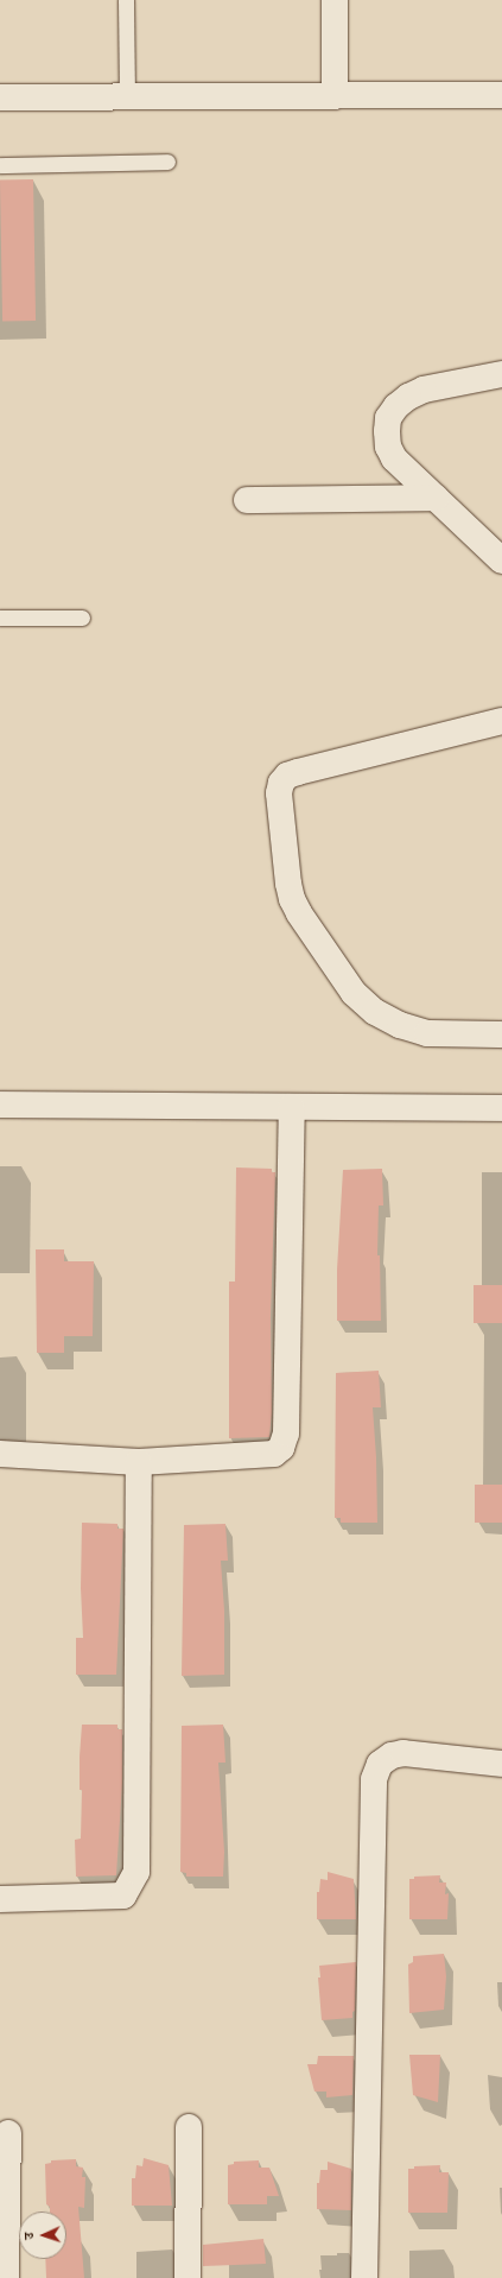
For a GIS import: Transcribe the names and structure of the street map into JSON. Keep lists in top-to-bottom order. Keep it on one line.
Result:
{"north":"left"}
